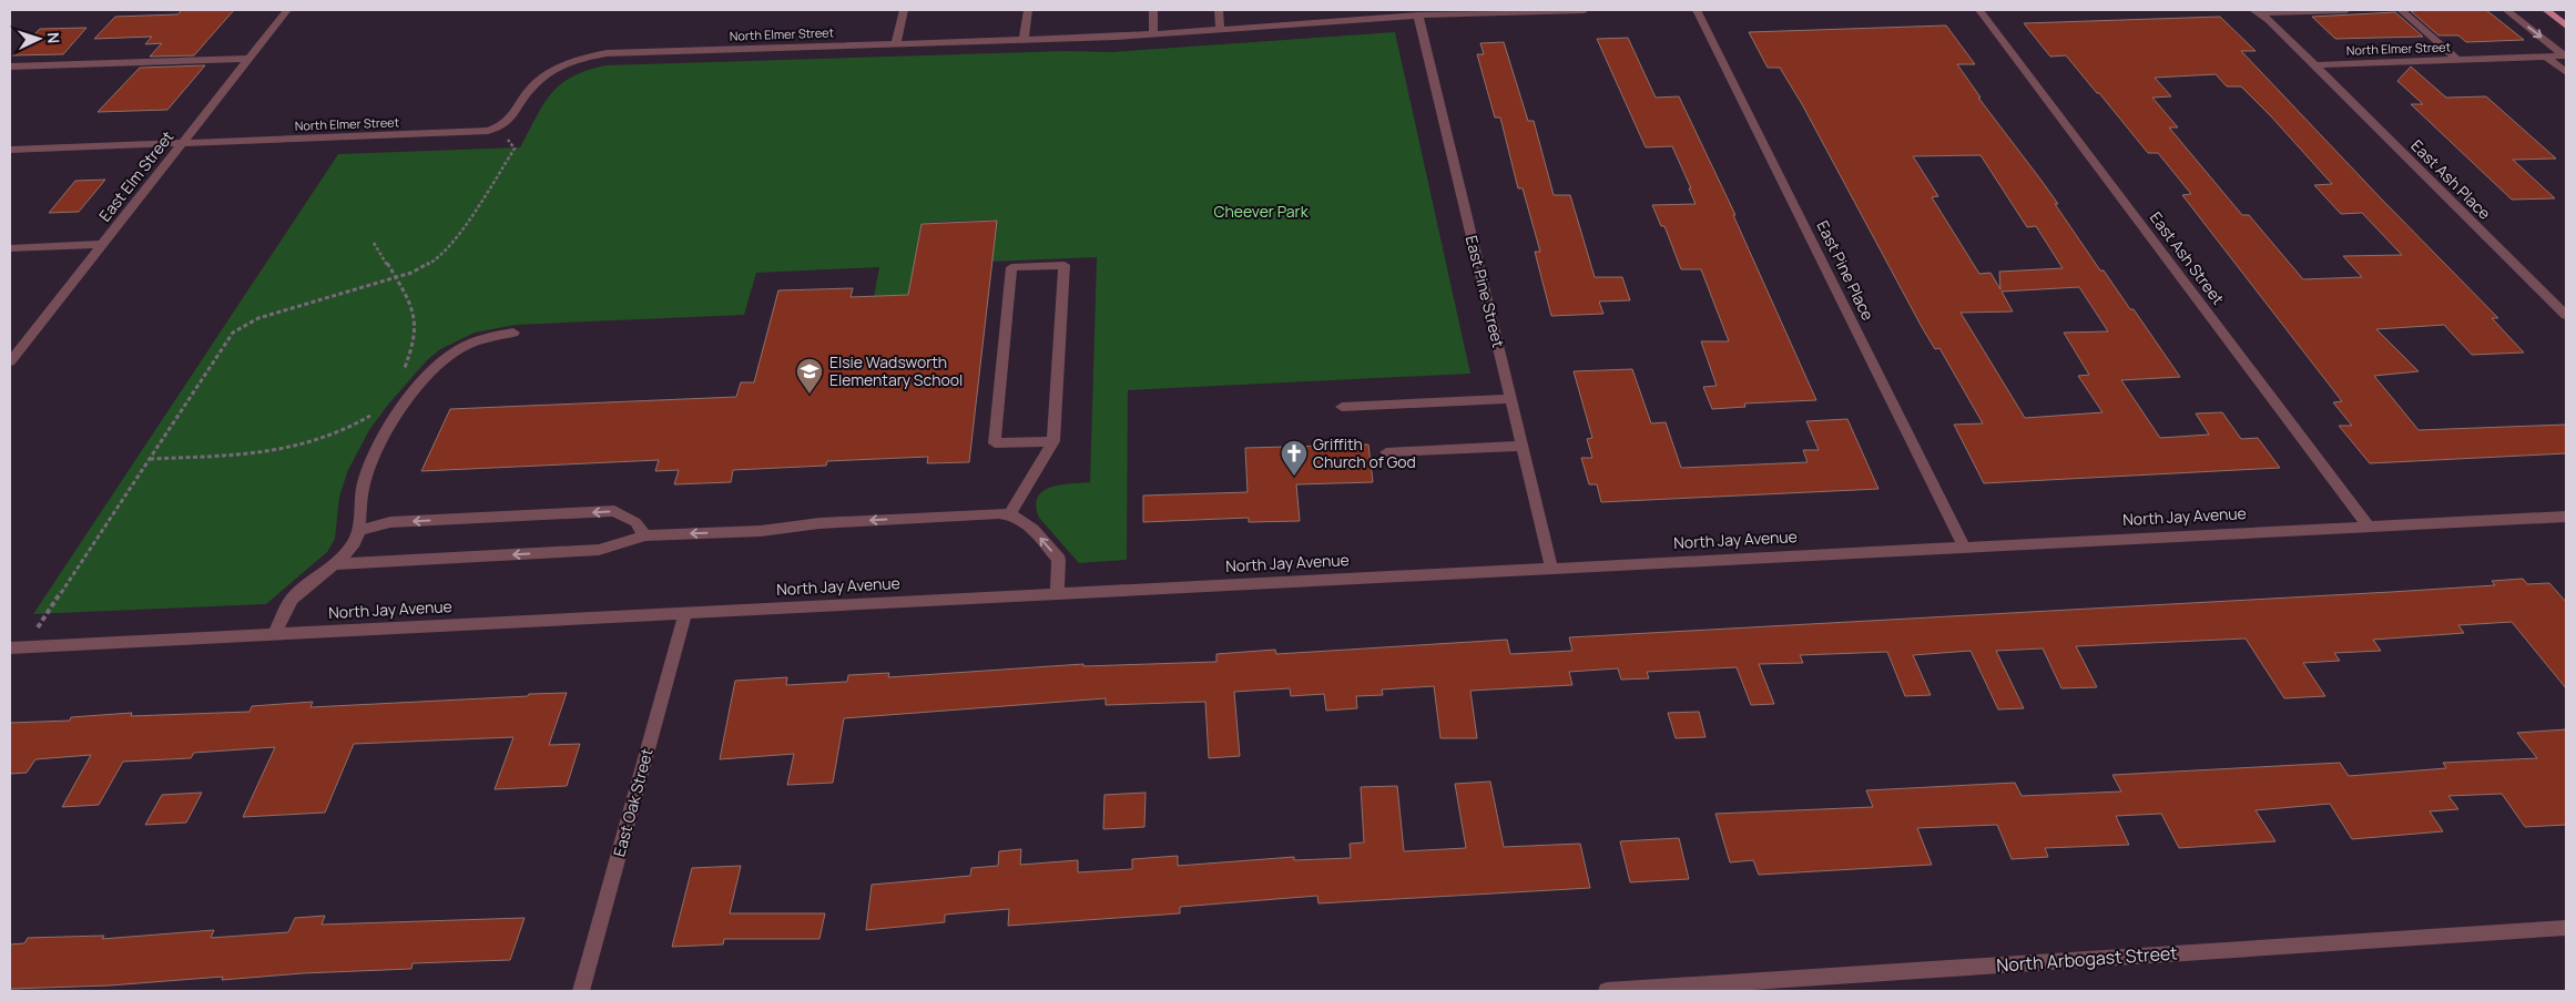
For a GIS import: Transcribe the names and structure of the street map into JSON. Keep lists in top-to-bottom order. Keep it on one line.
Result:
{"streets":{"street":["North Elmer Street","East Elm Street","East Ash Place","East Ash Street","East Pine Place","East Pine Street","North Jay Avenue","East Oak Street","North Arbogast Street"]},"crossings":[["North Elmer Street","East Elm Street"],["North Elmer Street","East Ash Place"],["North Elmer Street","East Pine Street"],["East Ash Street","North Jay Avenue"],["East Pine Place","North Jay Avenue"],["East Pine Street","North Jay Avenue"],["North Jay Avenue","East Oak Street"]],"parks":["Cheever Park"],"places":{"school or university":["Elsie Wadsworth Elementary School"],"church":["Griffith Church of God"]},"north":"right"}
